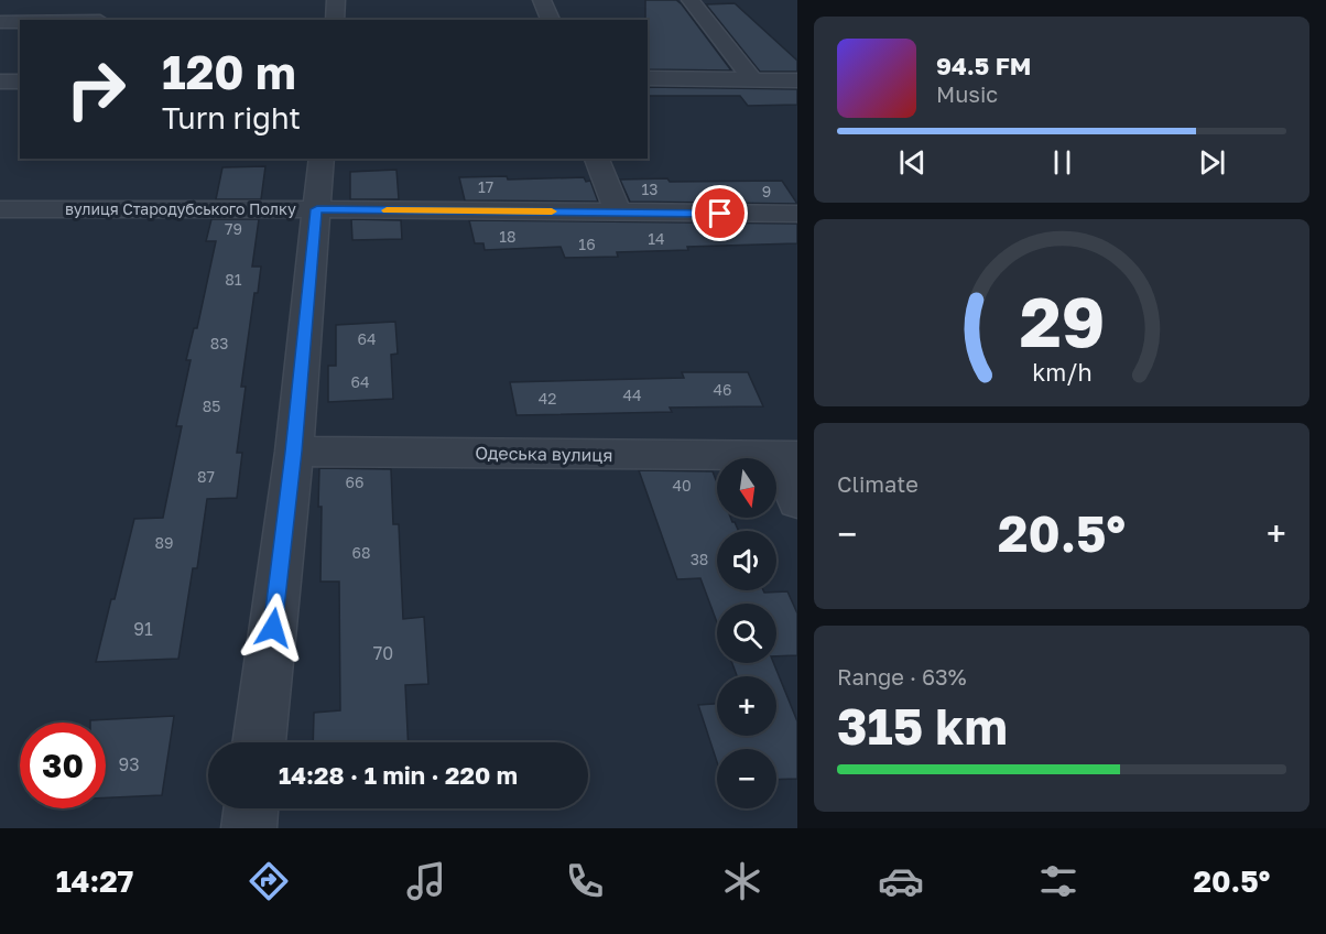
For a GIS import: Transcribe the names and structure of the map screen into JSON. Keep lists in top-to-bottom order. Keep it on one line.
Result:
{"streets":{"street":["вулиця Стародубського Полку","Одеська вулиця"]},"house_numbers":["17","13","9","79","18","14","16","81","64","83","64","46","44","42","85","87","66","40","89","68","38","91","70","93"],"north":"bottom","page":{"turn":["120 m","Turn right"],"song":["94.5 FM","Music"],"tile":["Climate",["Range · 63%","315 km"]],"map_buttons":["+","−"],"heat":["−","20.5°","+"],"limit":"30","trip":"14:28 · 1 min · 220 m","tabs":["14:27","20.5°"],"gauge":["29","km/h"]}}
